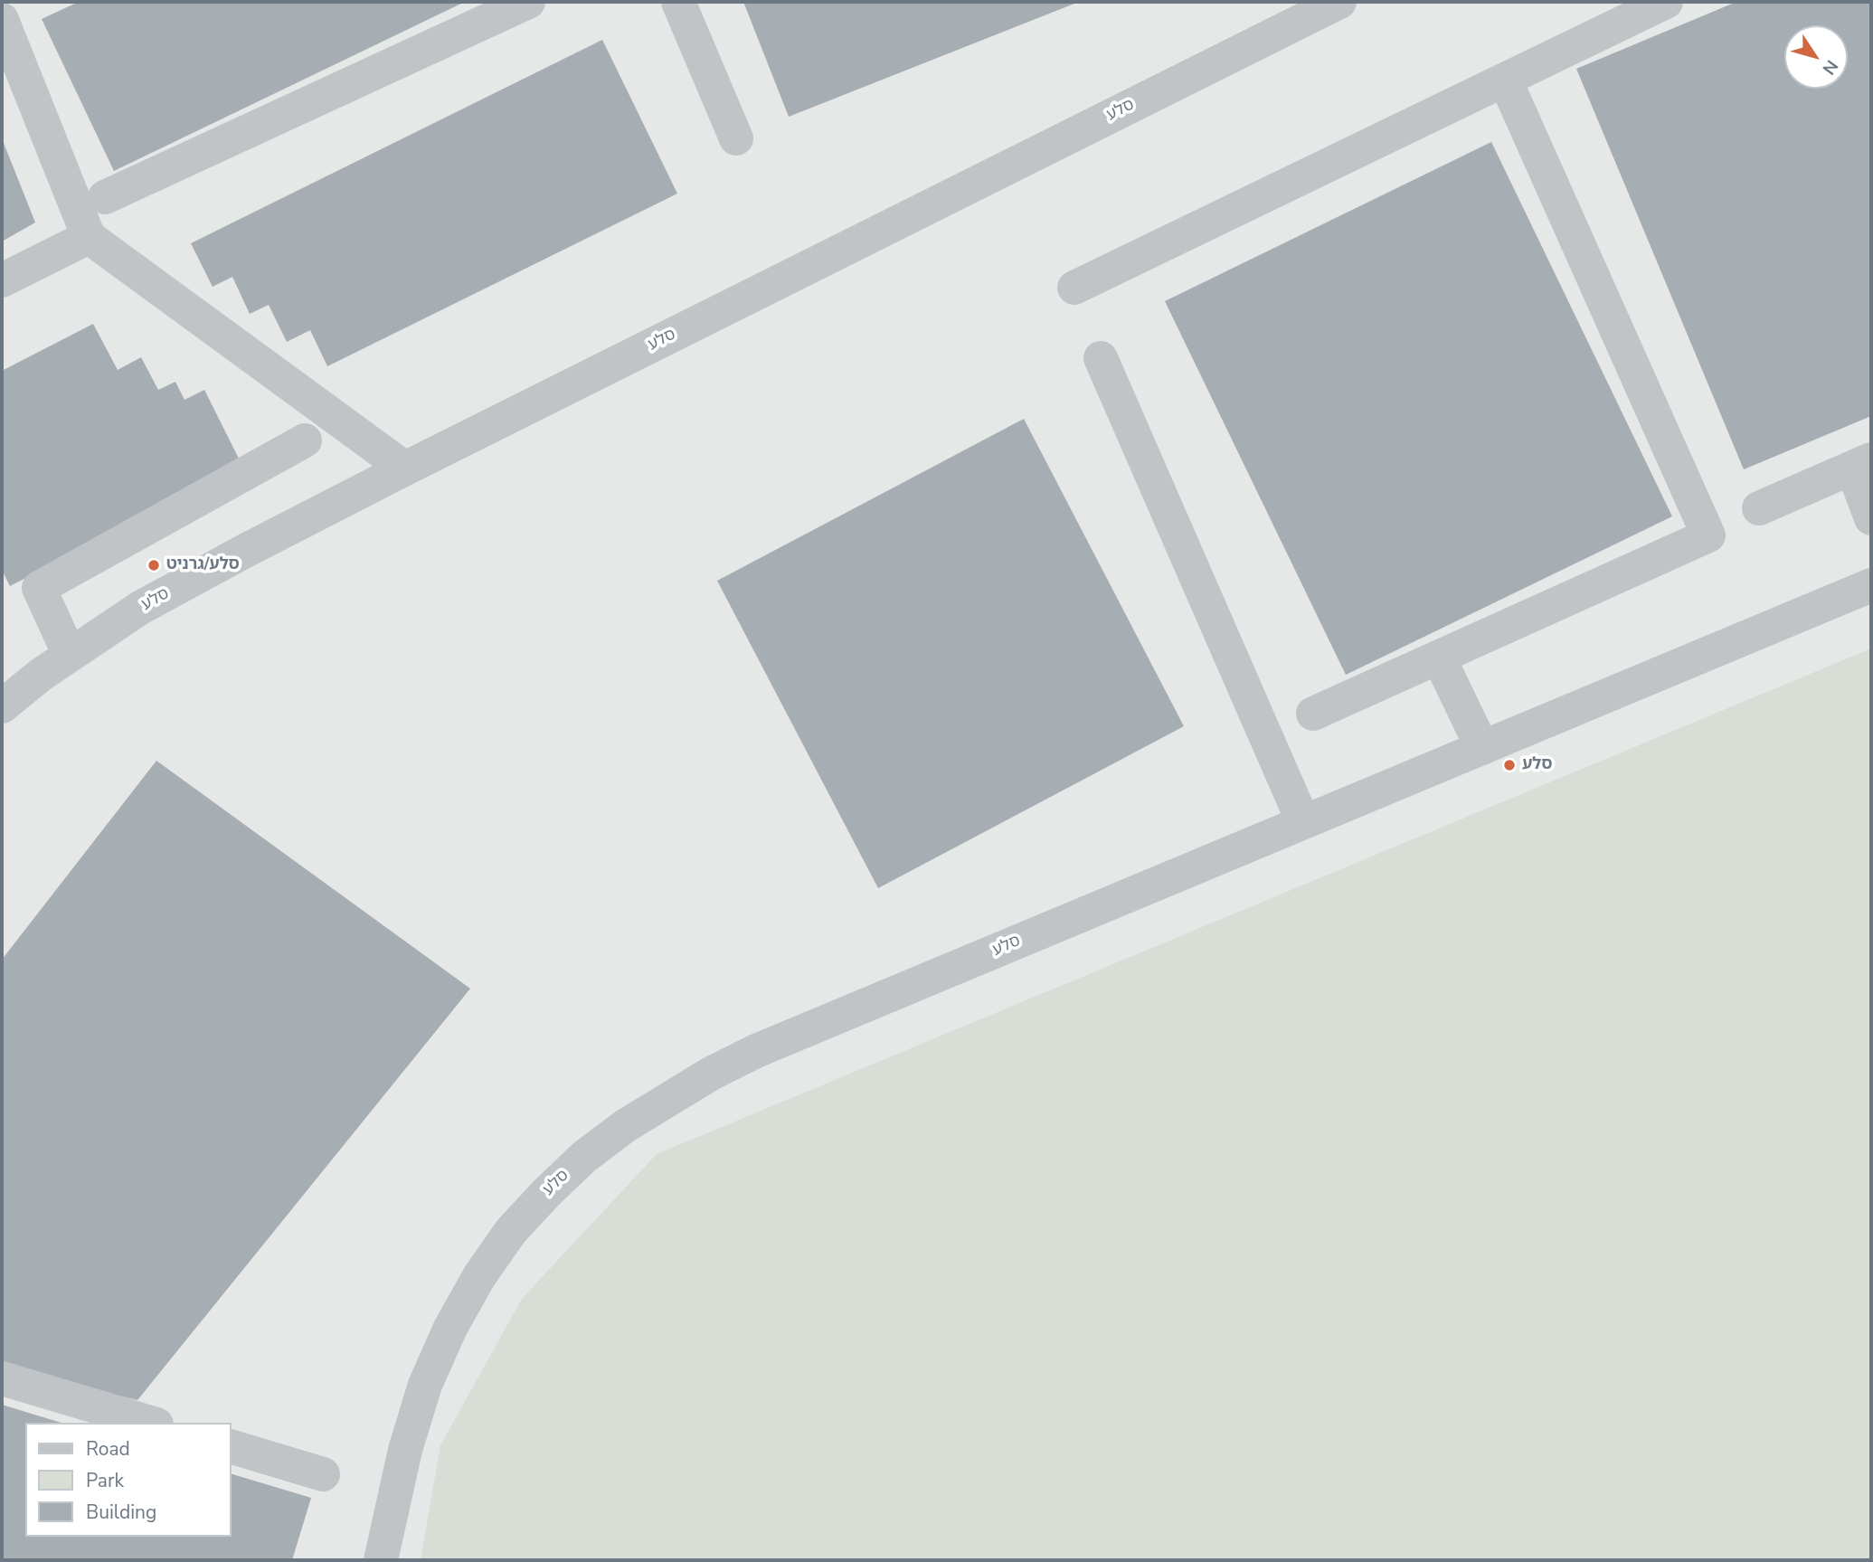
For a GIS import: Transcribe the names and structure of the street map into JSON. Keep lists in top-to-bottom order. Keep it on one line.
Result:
{"streets":{"street":["סלע"]},"places":["סלע/גרניט","סלע"],"legend":["Road","Park","Building"],"north":"bottom right"}
